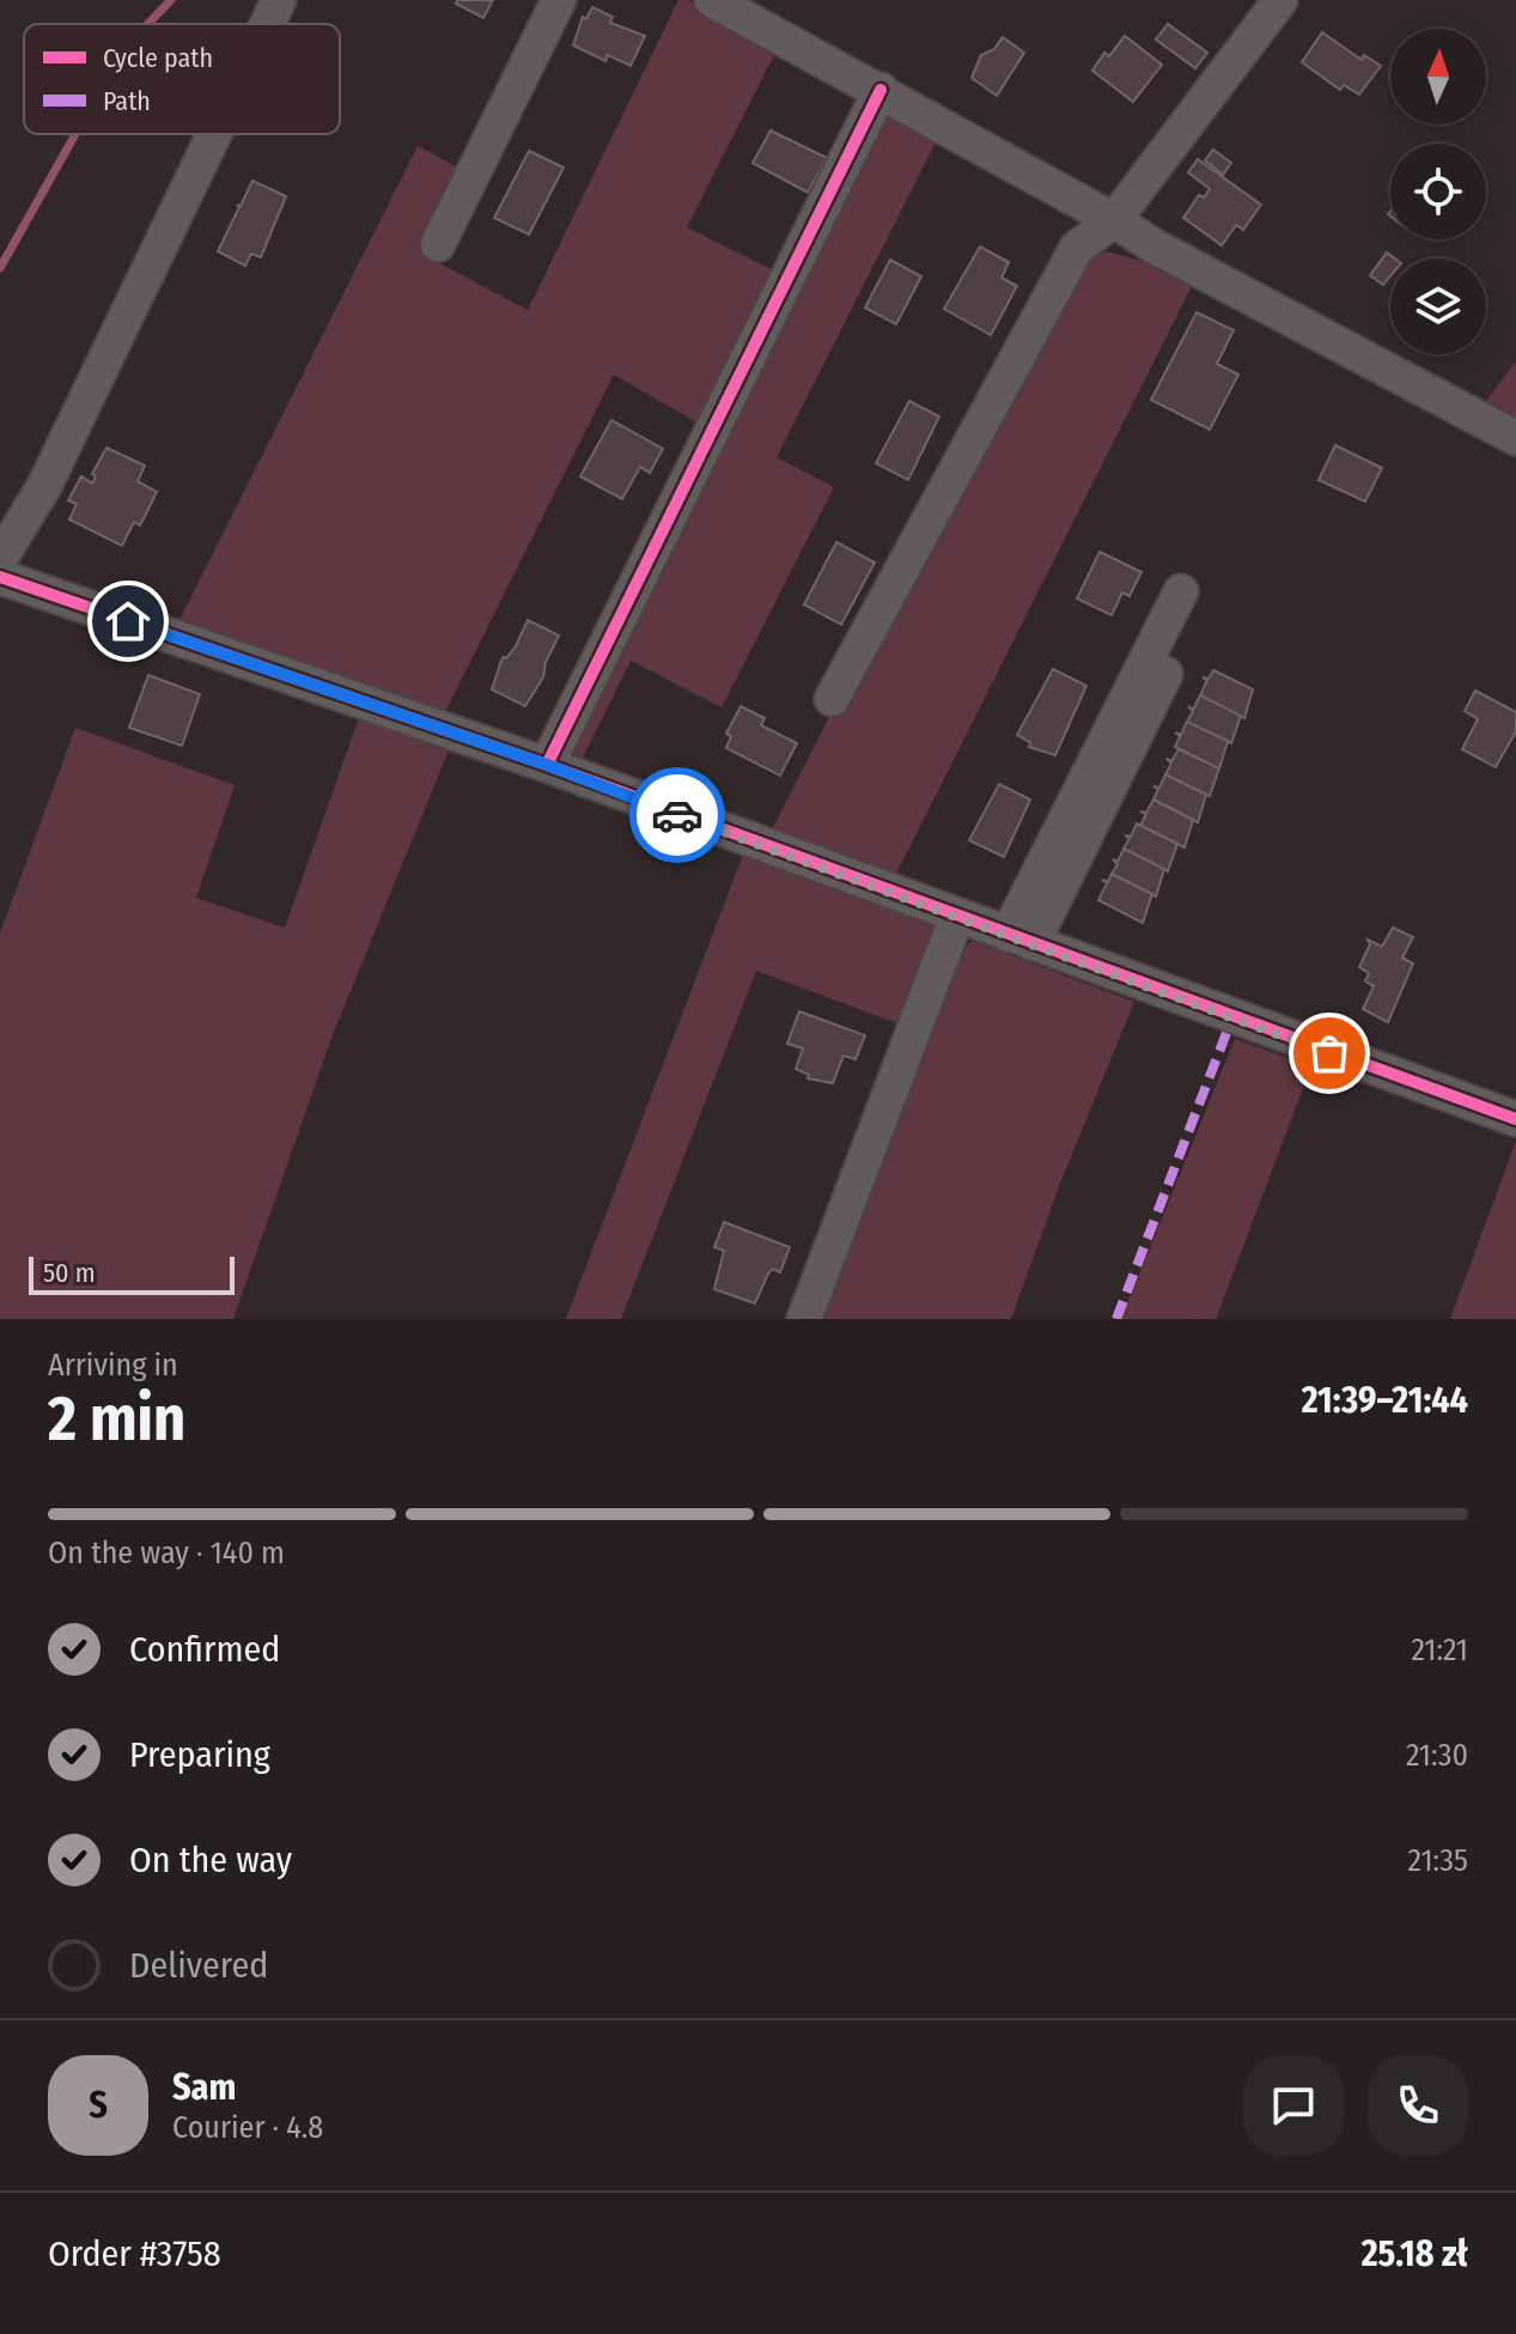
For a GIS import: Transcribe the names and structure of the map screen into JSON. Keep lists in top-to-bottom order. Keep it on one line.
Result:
{"legend":["Cycle path","Path"],"scale_bar":"50 m","north":"top","page":{"scale":"50 m","heading":["2 min","Arriving in","21:39–21:44"],"panel":["Sam","Courier · 4.8","Order #3758","25.18 zł"],"bar":"On the way · 140 m","list":[["Confirmed","21:21"],["Preparing","21:30"],["On the way","21:35"],"Delivered"],"round":"S"}}
